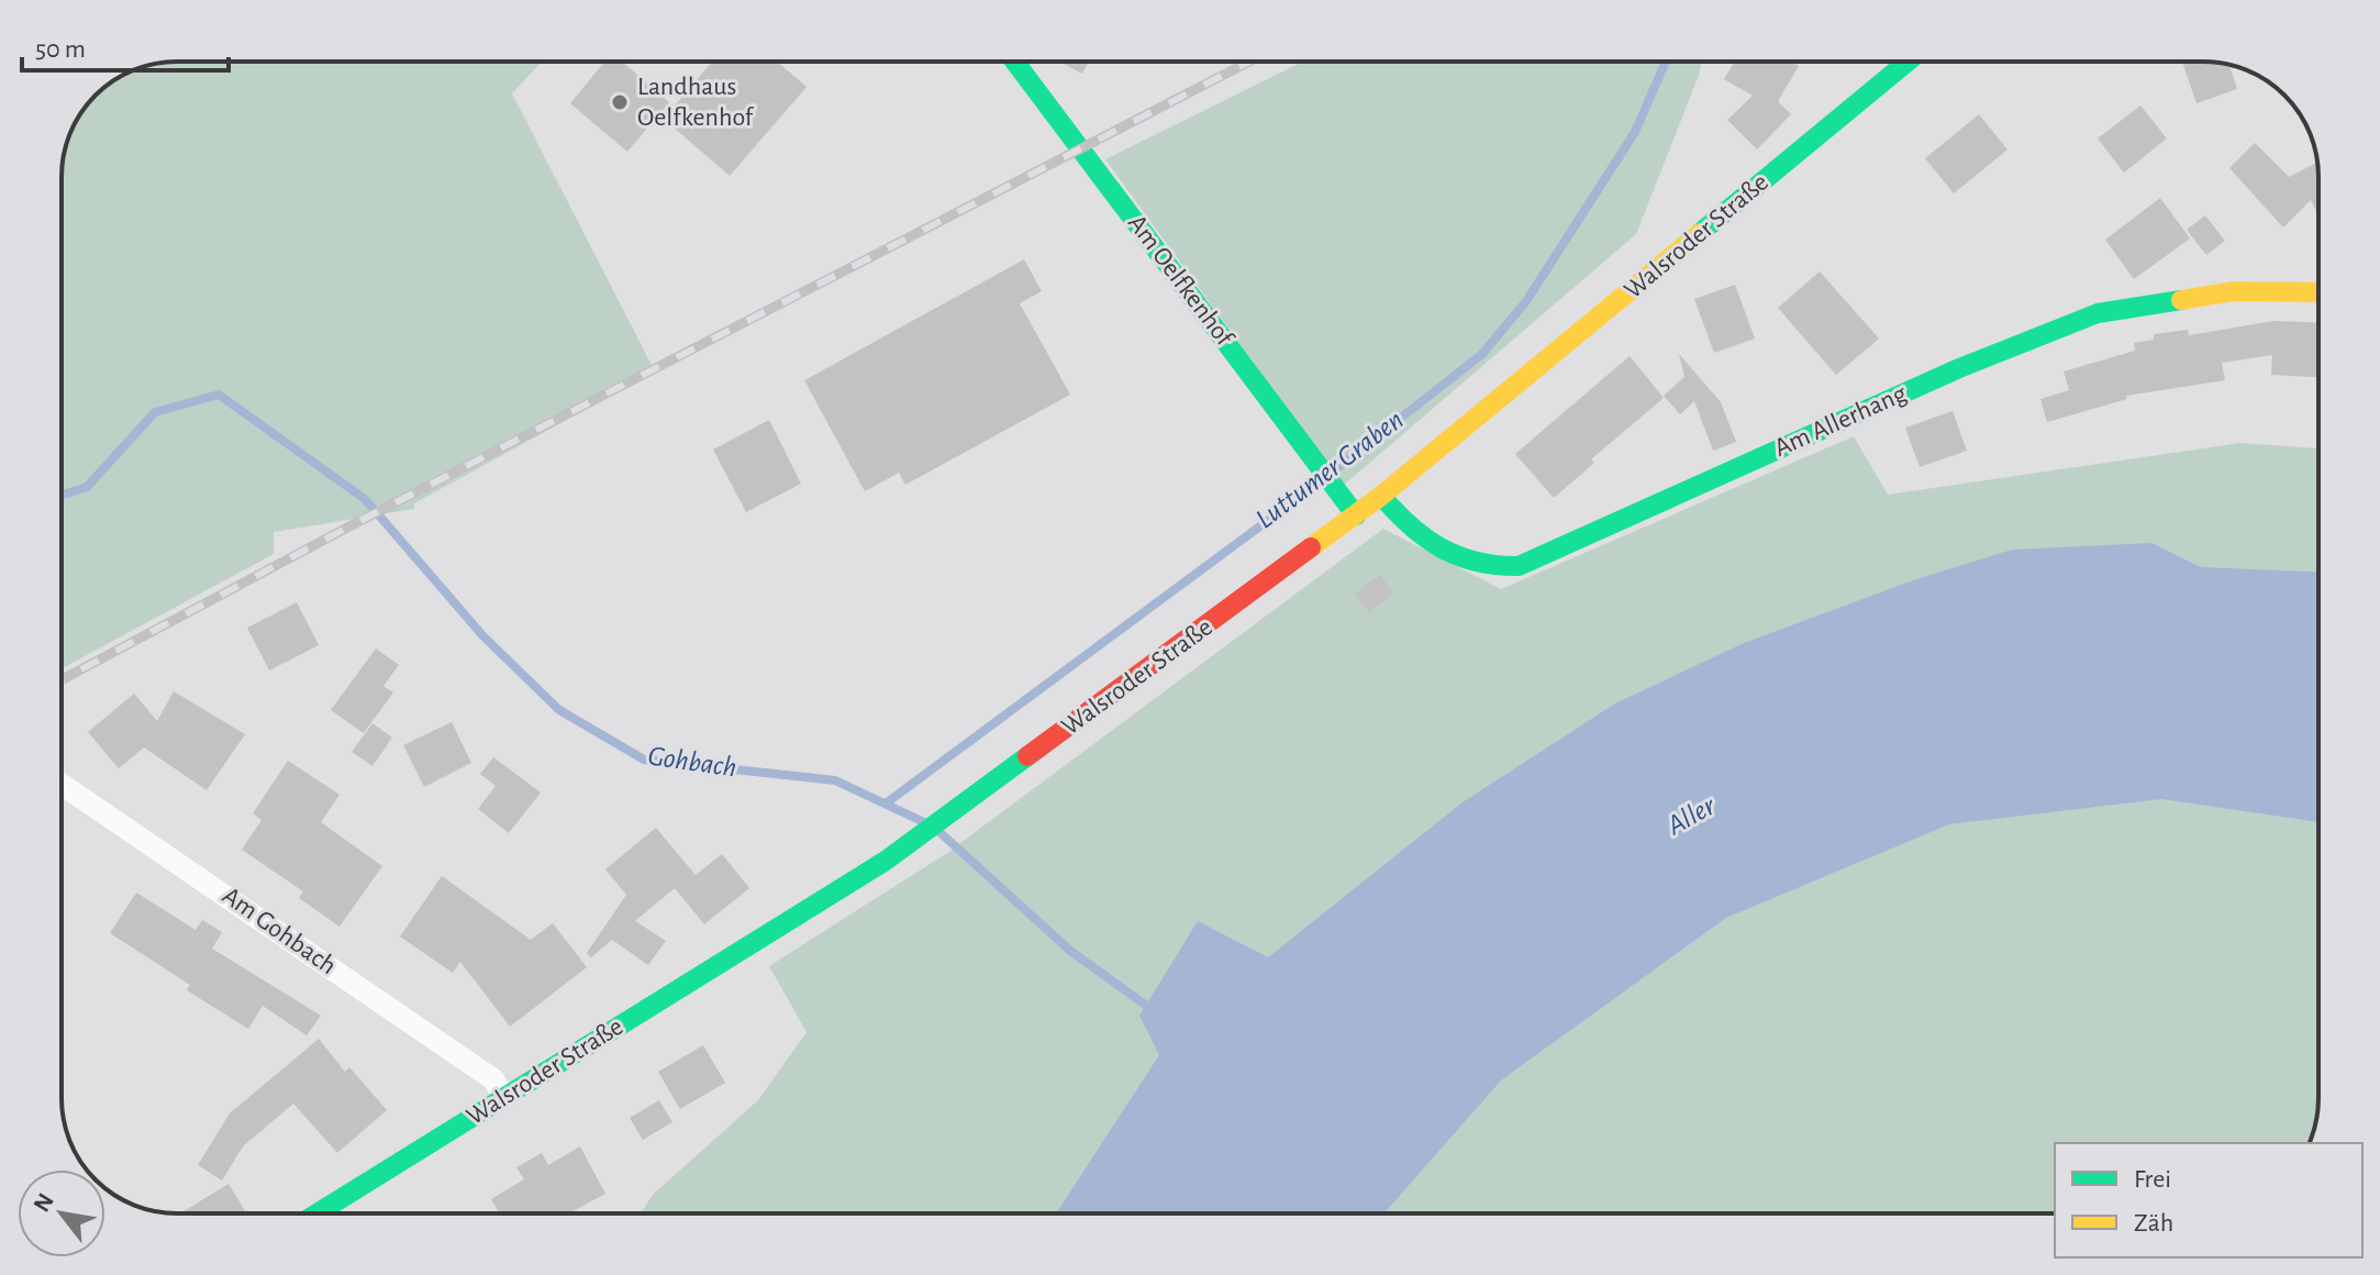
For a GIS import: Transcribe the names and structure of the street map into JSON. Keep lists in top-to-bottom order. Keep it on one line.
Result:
{"streets":{"main road":["Walsroder Straße","Am Oelfkenhof","Am Allerhang"],"street":["Am Gohbach"]},"crossings":[["Walsroder Straße","Am Oelfkenhof"],["Walsroder Straße","Am Allerhang"],["Walsroder Straße","Am Gohbach"]],"water":["Luttumer Graben","Gohbach","Aller"],"places":["Landhaus Oelfkenhof"],"legend":["Frei","Zäh"],"scale_bar":"50 m","north":"top left"}
